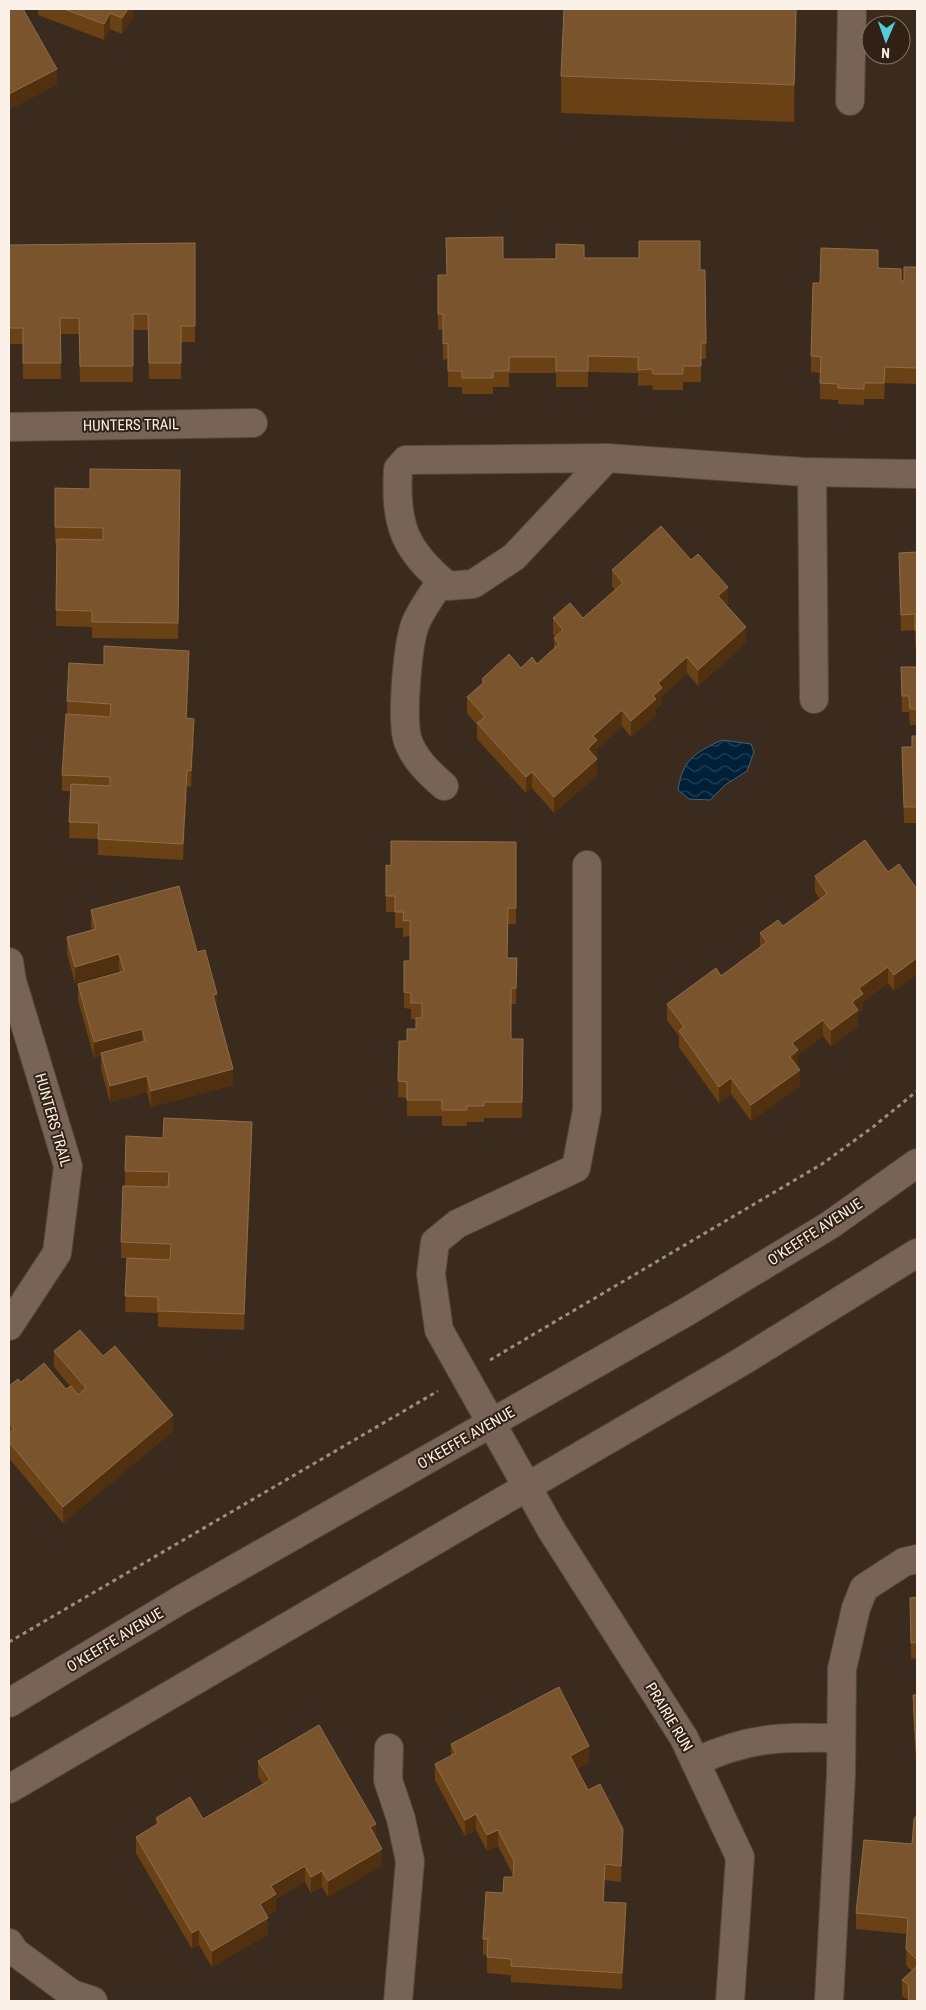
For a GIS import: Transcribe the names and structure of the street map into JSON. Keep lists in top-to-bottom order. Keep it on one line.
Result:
{"streets":{"street":["HUNTERS TRAIL","O'KEEFFE AVENUE","PRAIRIE RUN"]},"crossings":[["O'KEEFFE AVENUE","PRAIRIE RUN"]],"north":"bottom"}
